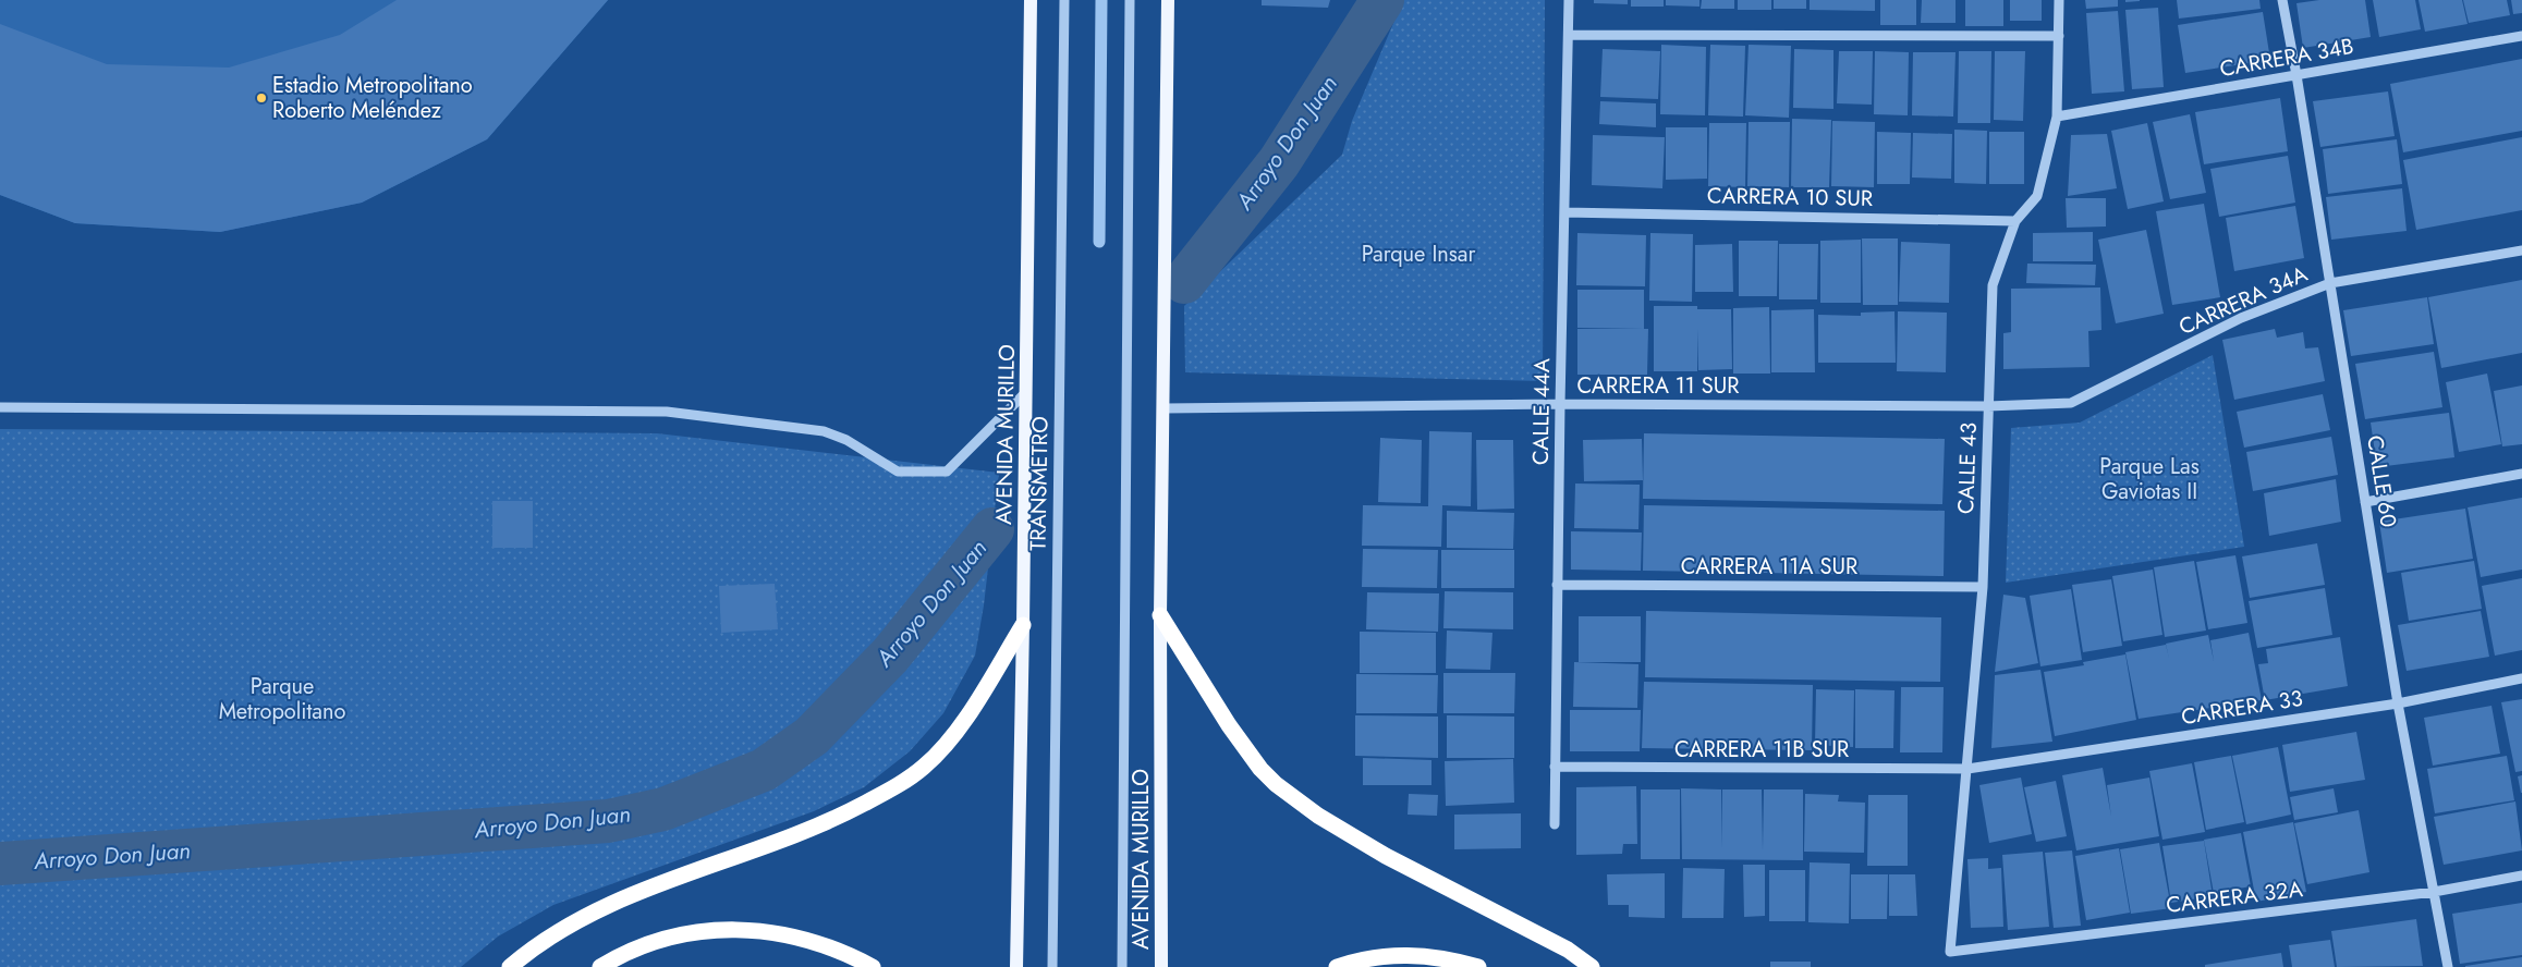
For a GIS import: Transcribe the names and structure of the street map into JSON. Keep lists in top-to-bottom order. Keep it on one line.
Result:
{"streets":{"main road":["AVENIDA MURILLO"],"street":["CARRERA 34B","CARRERA 10 SUR","CARRERA 34A","CARRERA 11 SUR","CALLE 44A","CALLE 43","CALLE 60","TRANSMETRO","CARRERA 11A SUR","CARRERA 33","CARRERA 11B SUR","CARRERA 32A"]},"crossings":[["CARRERA 34B","CALLE 43"],["CARRERA 34B","CALLE 60"],["CARRERA 10 SUR","CALLE 44A"],["CARRERA 10 SUR","CALLE 43"],["CARRERA 34A","CARRERA 11 SUR"],["CARRERA 34A","CALLE 43"],["CARRERA 34A","CALLE 60"],["CARRERA 11 SUR","CALLE 44A"],["CARRERA 11 SUR","AVENIDA MURILLO"],["CARRERA 11 SUR","CALLE 43"],["CALLE 44A","CARRERA 11A SUR"],["CALLE 44A","CARRERA 11B SUR"],["CALLE 43","CARRERA 11A SUR"],["CALLE 43","CARRERA 33"],["CALLE 43","CARRERA 11B SUR"],["CALLE 43","CARRERA 32A"],["CALLE 60","CARRERA 33"],["CALLE 60","CARRERA 32A"],["CARRERA 33","CARRERA 11B SUR"]],"water":["Arroyo Don Juan"],"parks":["Parque Insar","Parque Las Gaviotas II","Parque Metropolitano"],"places":["Estadio Metropolitano Roberto Meléndez"]}
